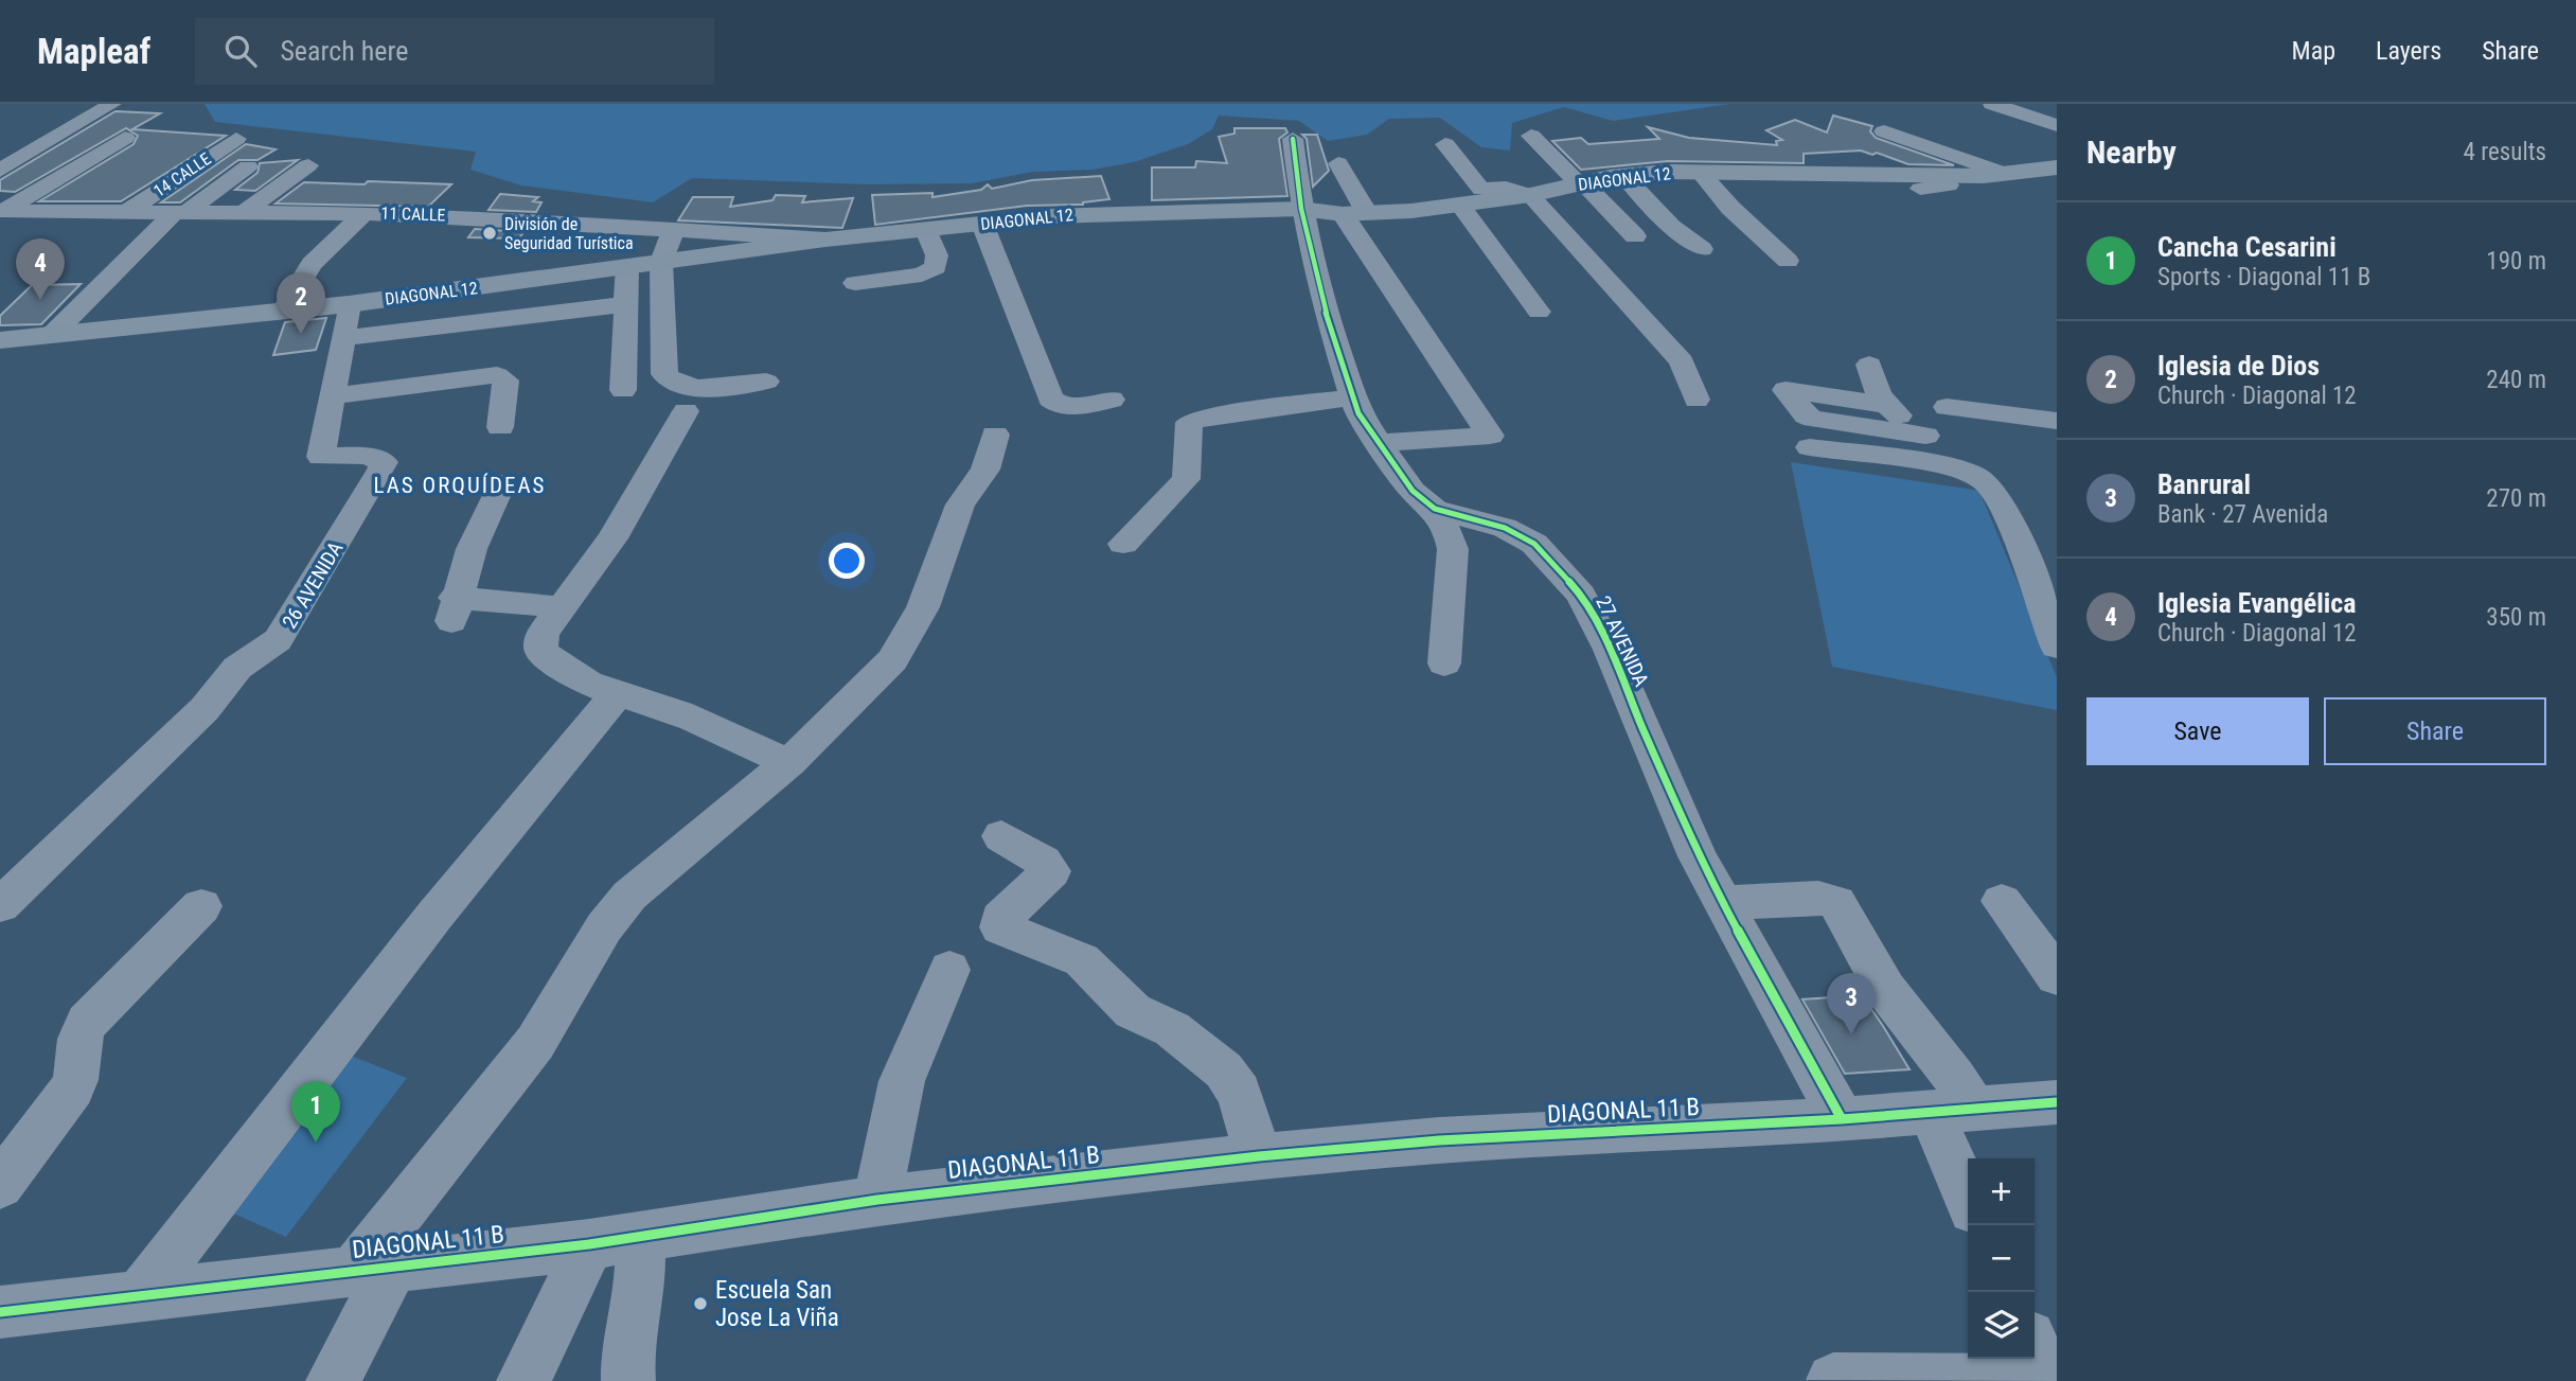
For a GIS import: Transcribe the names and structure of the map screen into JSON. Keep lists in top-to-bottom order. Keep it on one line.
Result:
{"streets":{"main road":["DIAGONAL 12"],"street":["14 CALLE","11 CALLE","26 AVENIDA","27 AVENIDA","DIAGONAL 11 B"]},"crossings":[["14 CALLE","11 CALLE"],["DIAGONAL 12","11 CALLE"],["DIAGONAL 12","26 AVENIDA"],["DIAGONAL 12","27 AVENIDA"],["27 AVENIDA","DIAGONAL 11 B"]],"districts":["LAS ORQUÍDEAS"],"places":["División de Seguridad Turística","Escuela San Jose La Viña"],"page":{"header":"Mapleaf","search":"Search here","nav":["Map","Layers","Share"],"heading":["Nearby","4 results"],"list":[{"mark":"1","name":"Cancha Cesarini","note":"Sports · Diagonal 11 B","value":"190 m"},{"mark":"2","name":"Iglesia de Dios","note":"Church · Diagonal 12","value":"240 m"},{"mark":"3","name":"Banrural","note":"Bank · 27 Avenida","value":"270 m"},{"mark":"4","name":"Iglesia Evangélica","note":"Church · Diagonal 12","value":"350 m"}],"pins":["4","2","3","1"],"buttons":["Save","Share"],"map_buttons":["+","−"]}}
